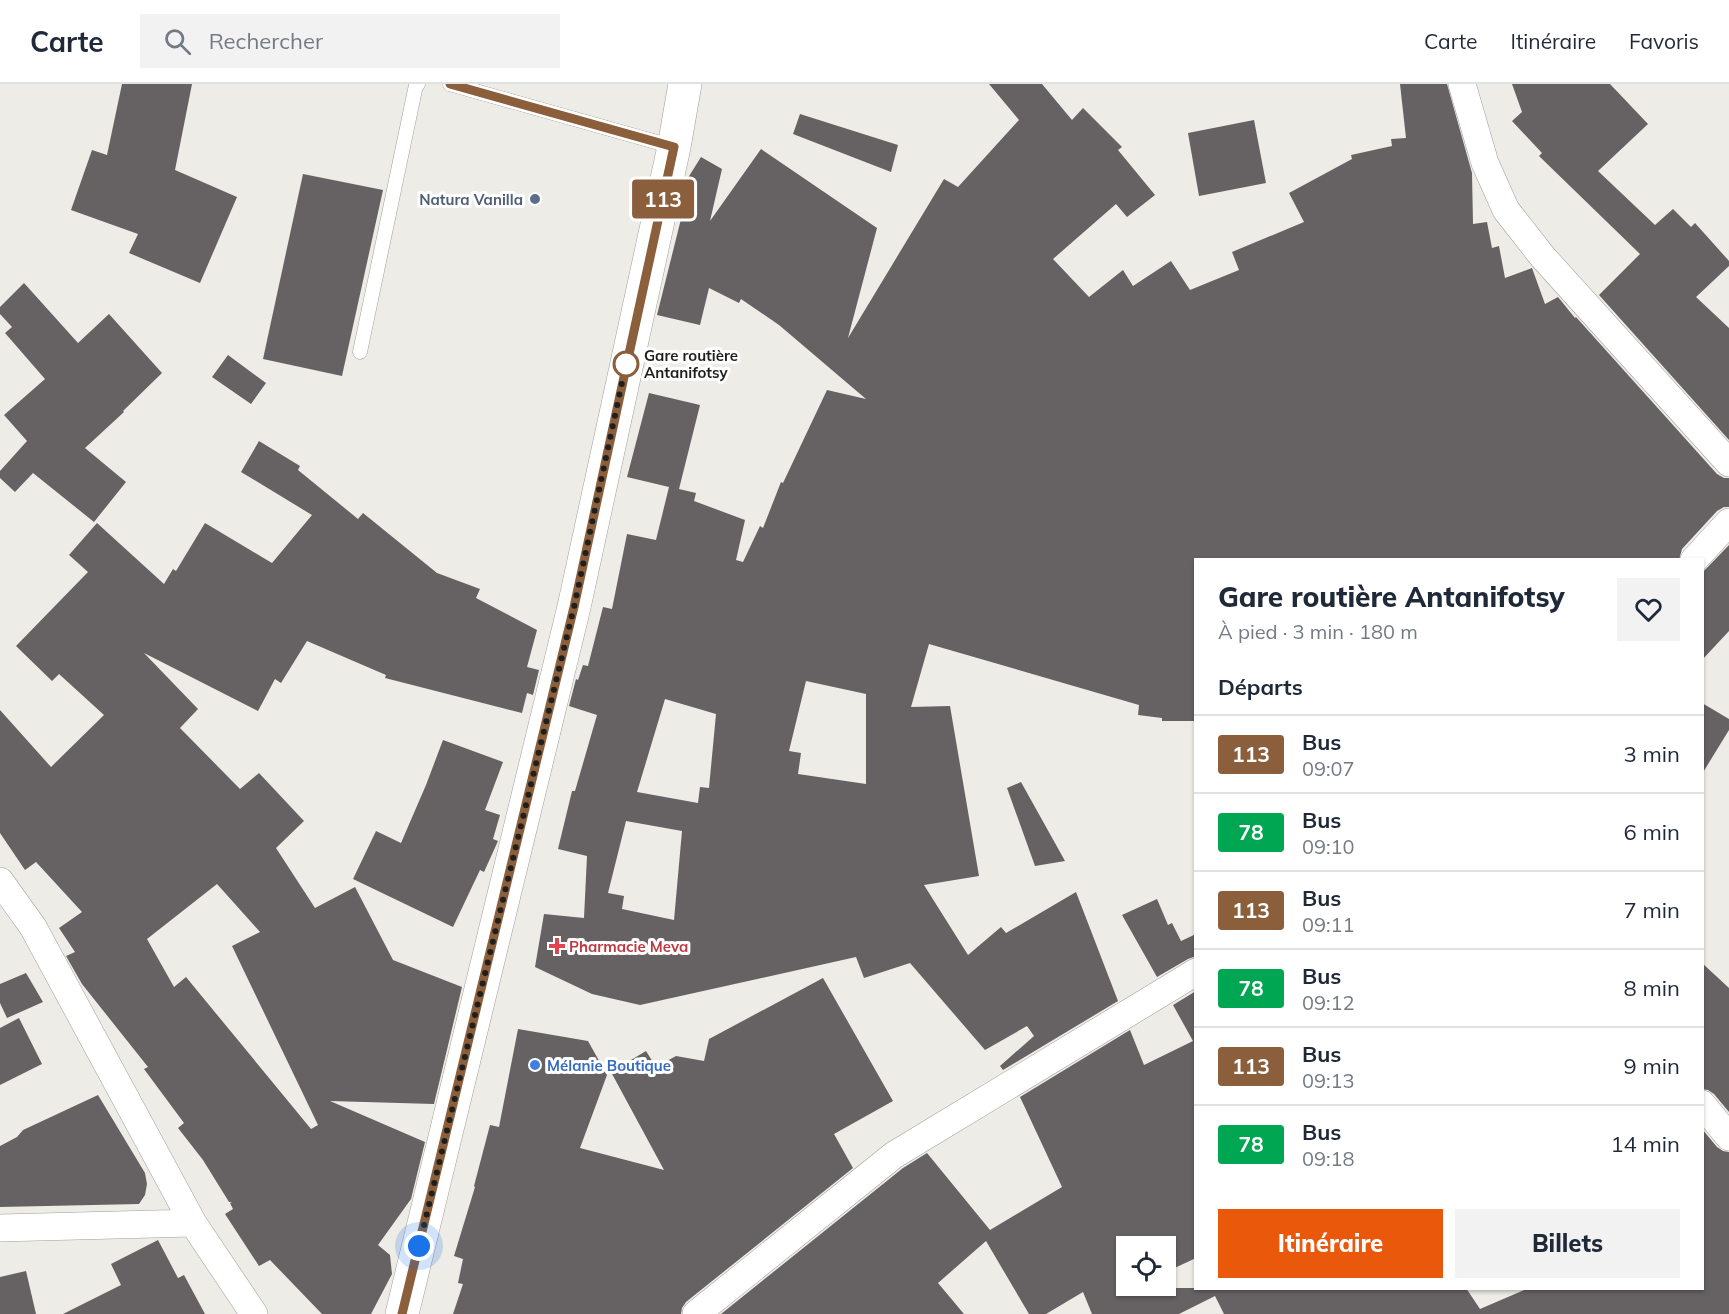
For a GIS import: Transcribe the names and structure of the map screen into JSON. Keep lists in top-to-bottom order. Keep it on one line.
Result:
{"places":{"other":["Natura Vanilla","Gare routière Antanifotsy","Mélanie Boutique"],"health":["Pharmacie Meva"]},"lines":["bus line 113"],"page":{"header":"Carte","search":"Rechercher","nav":["Carte","Itinéraire","Favoris"],"on_map":"113","heading":[["Gare routière Antanifotsy","À pied · 3 min · 180 m"],"Départs"],"list":[{"mark":"113","name":"Bus","note":"09:07","value":"3 min"},{"mark":"78","name":"Bus","note":"09:10","value":"6 min"},{"mark":"113","name":"Bus","note":"09:11","value":"7 min"},{"mark":"78","name":"Bus","note":"09:12","value":"8 min"},{"mark":"113","name":"Bus","note":"09:13","value":"9 min"},{"mark":"78","name":"Bus","note":"09:18","value":"14 min"}],"buttons":["Itinéraire","Billets"]}}
